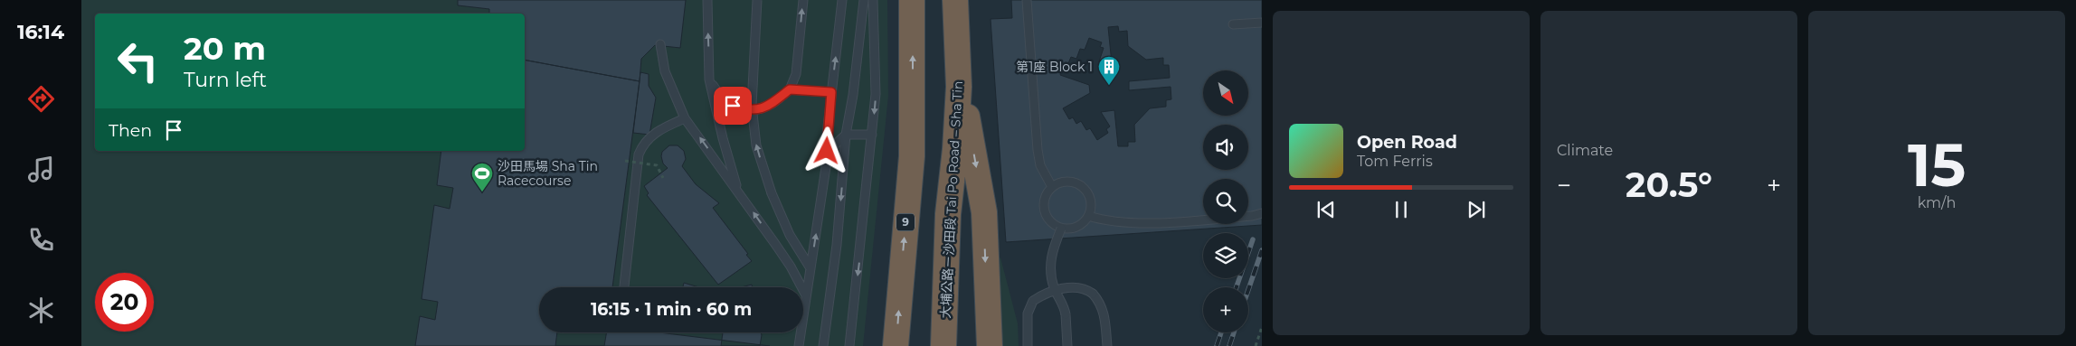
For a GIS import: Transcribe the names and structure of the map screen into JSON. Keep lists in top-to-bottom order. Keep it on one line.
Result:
{"streets":{"highway":["大埔公路－沙田段 Tai Po Road – Sha Tin","9"]},"places":{"building":["第1座 Block 1"],"sports":["沙田馬場 Sha Tin Racecourse"]},"north":"bottom right","page":{"tabs":"16:14","tile":["Climate",["15","km/h"]],"turn":["20 m","Turn left"],"map_buttons":"+","then":"Then","song":["Open Road","Tom Ferris"],"heat":["−","20.5°","+"],"limit":"20","trip":"16:15 · 1 min · 60 m"}}
